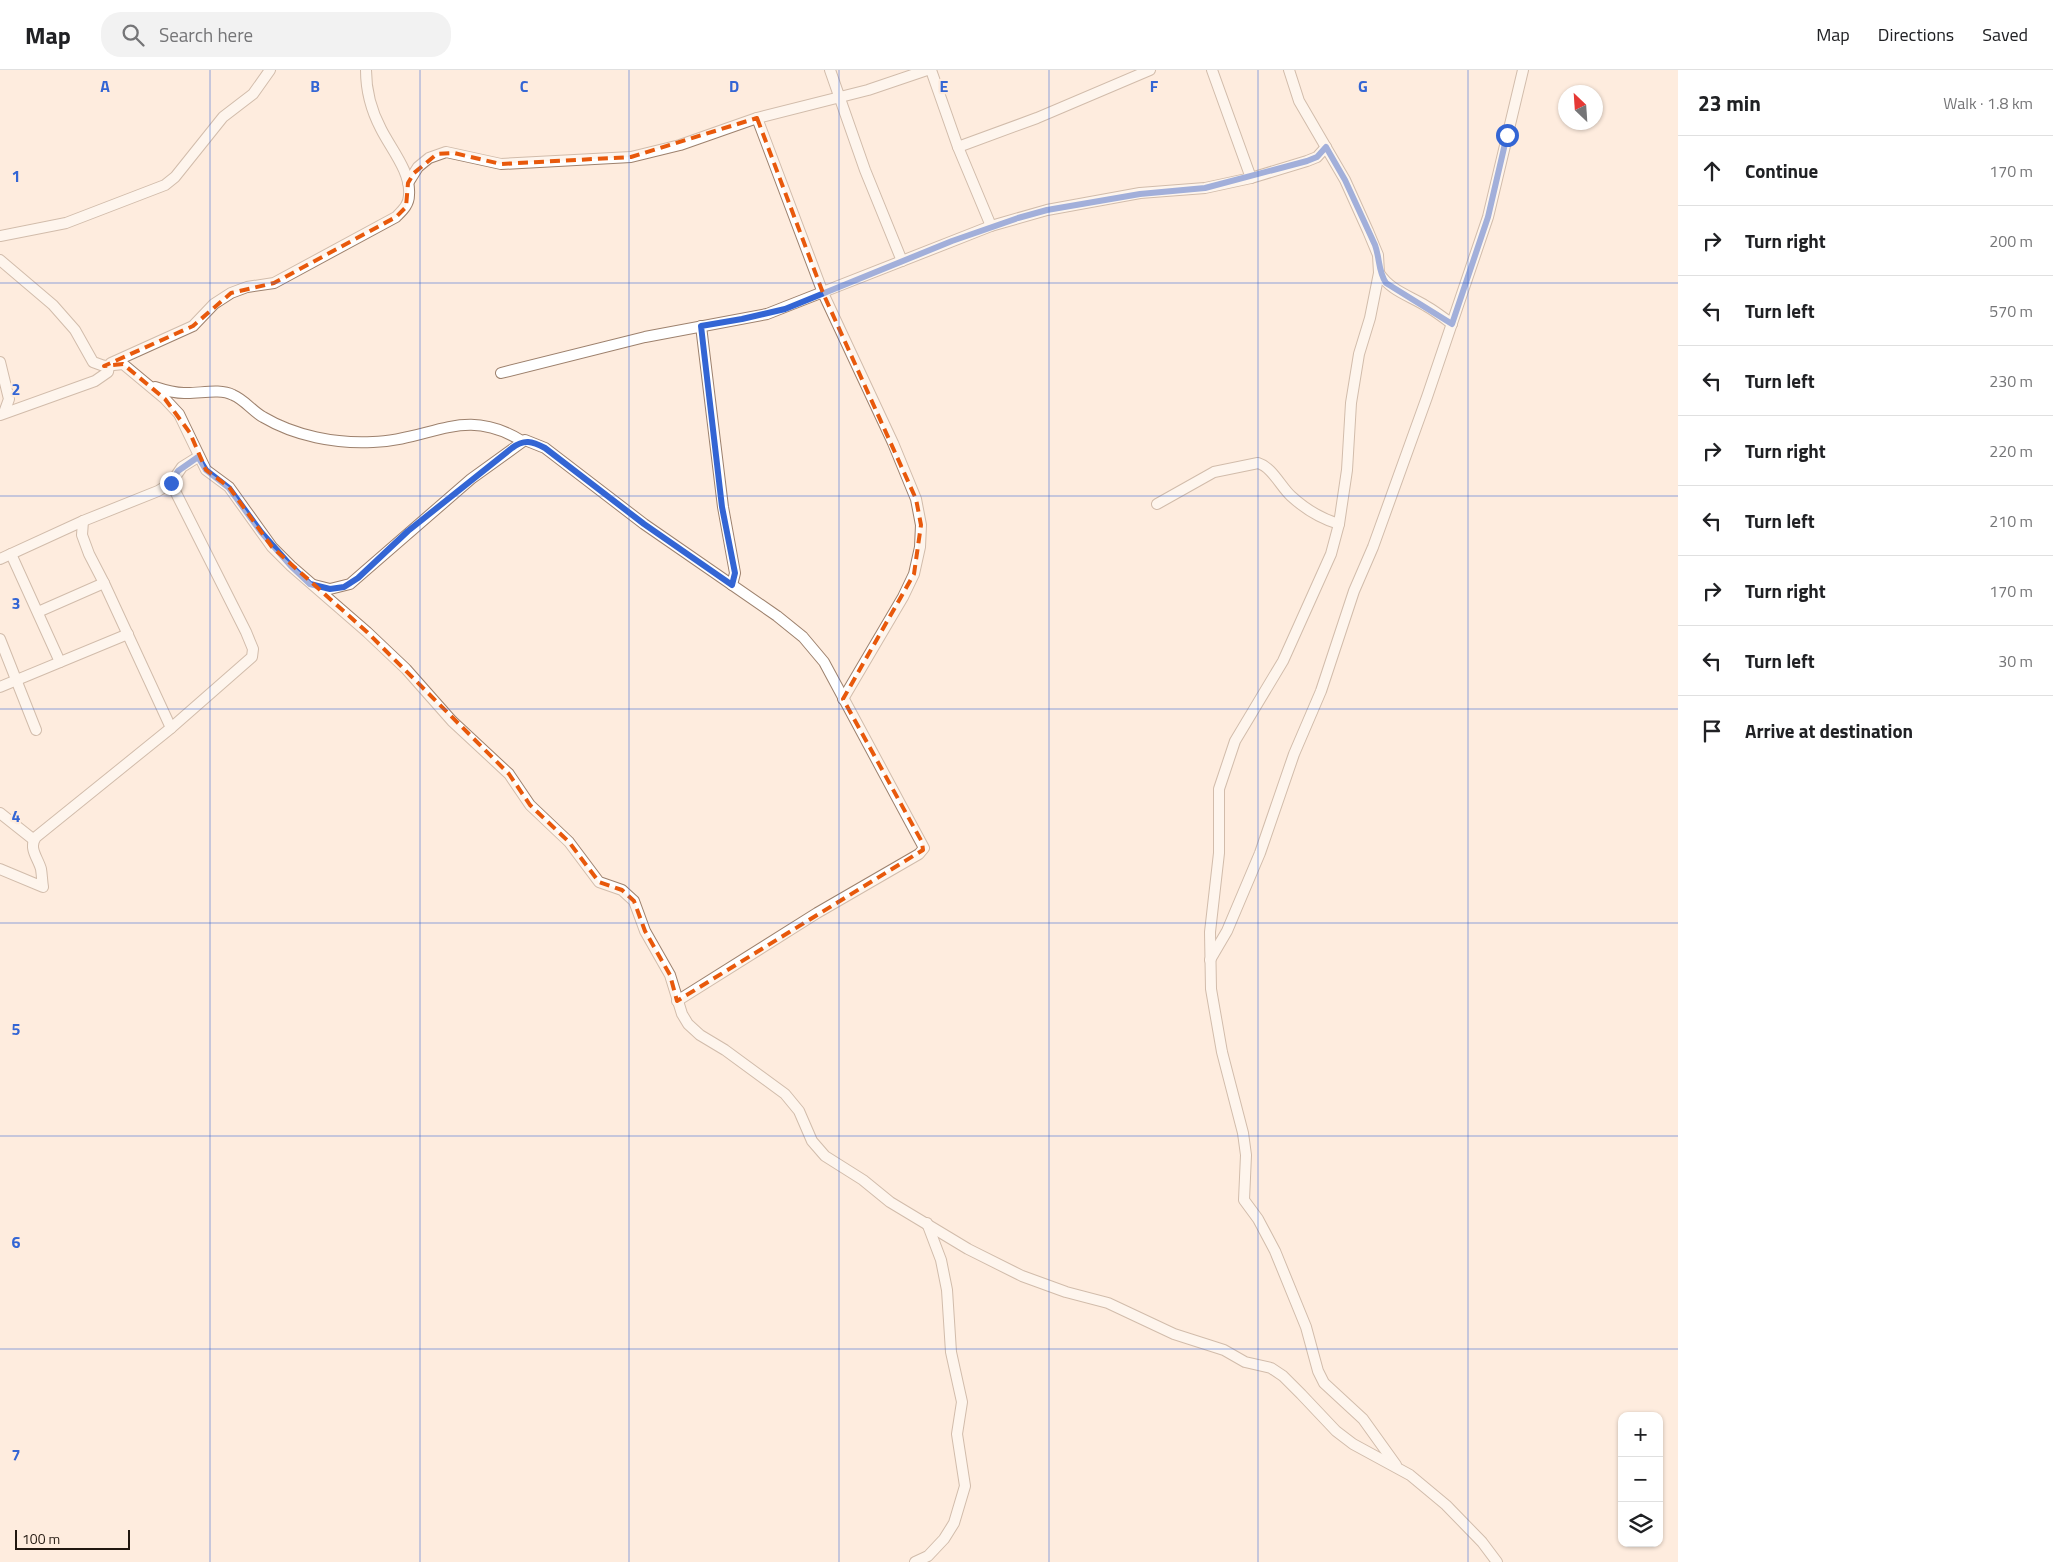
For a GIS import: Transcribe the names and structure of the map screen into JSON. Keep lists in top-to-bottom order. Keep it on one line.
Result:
{"scale_bar":"100 m","north":"top left","page":{"header":"Map","search":"Search here","nav":["Map","Directions","Saved"],"heading":["23 min","Walk · 1.8 km"],"list":[["Continue","170 m"],["Turn right","200 m"],["Turn left","570 m"],["Turn left","230 m"],["Turn right","220 m"],["Turn left","210 m"],["Turn right","170 m"],["Turn left","30 m"],"Arrive at destination"],"map_buttons":["+","−"],"scale":"100 m"},"grid":{"columns":["A","B","C","D","E","F","G"],"rows":["1","2","3","4","5","6","7"]}}
